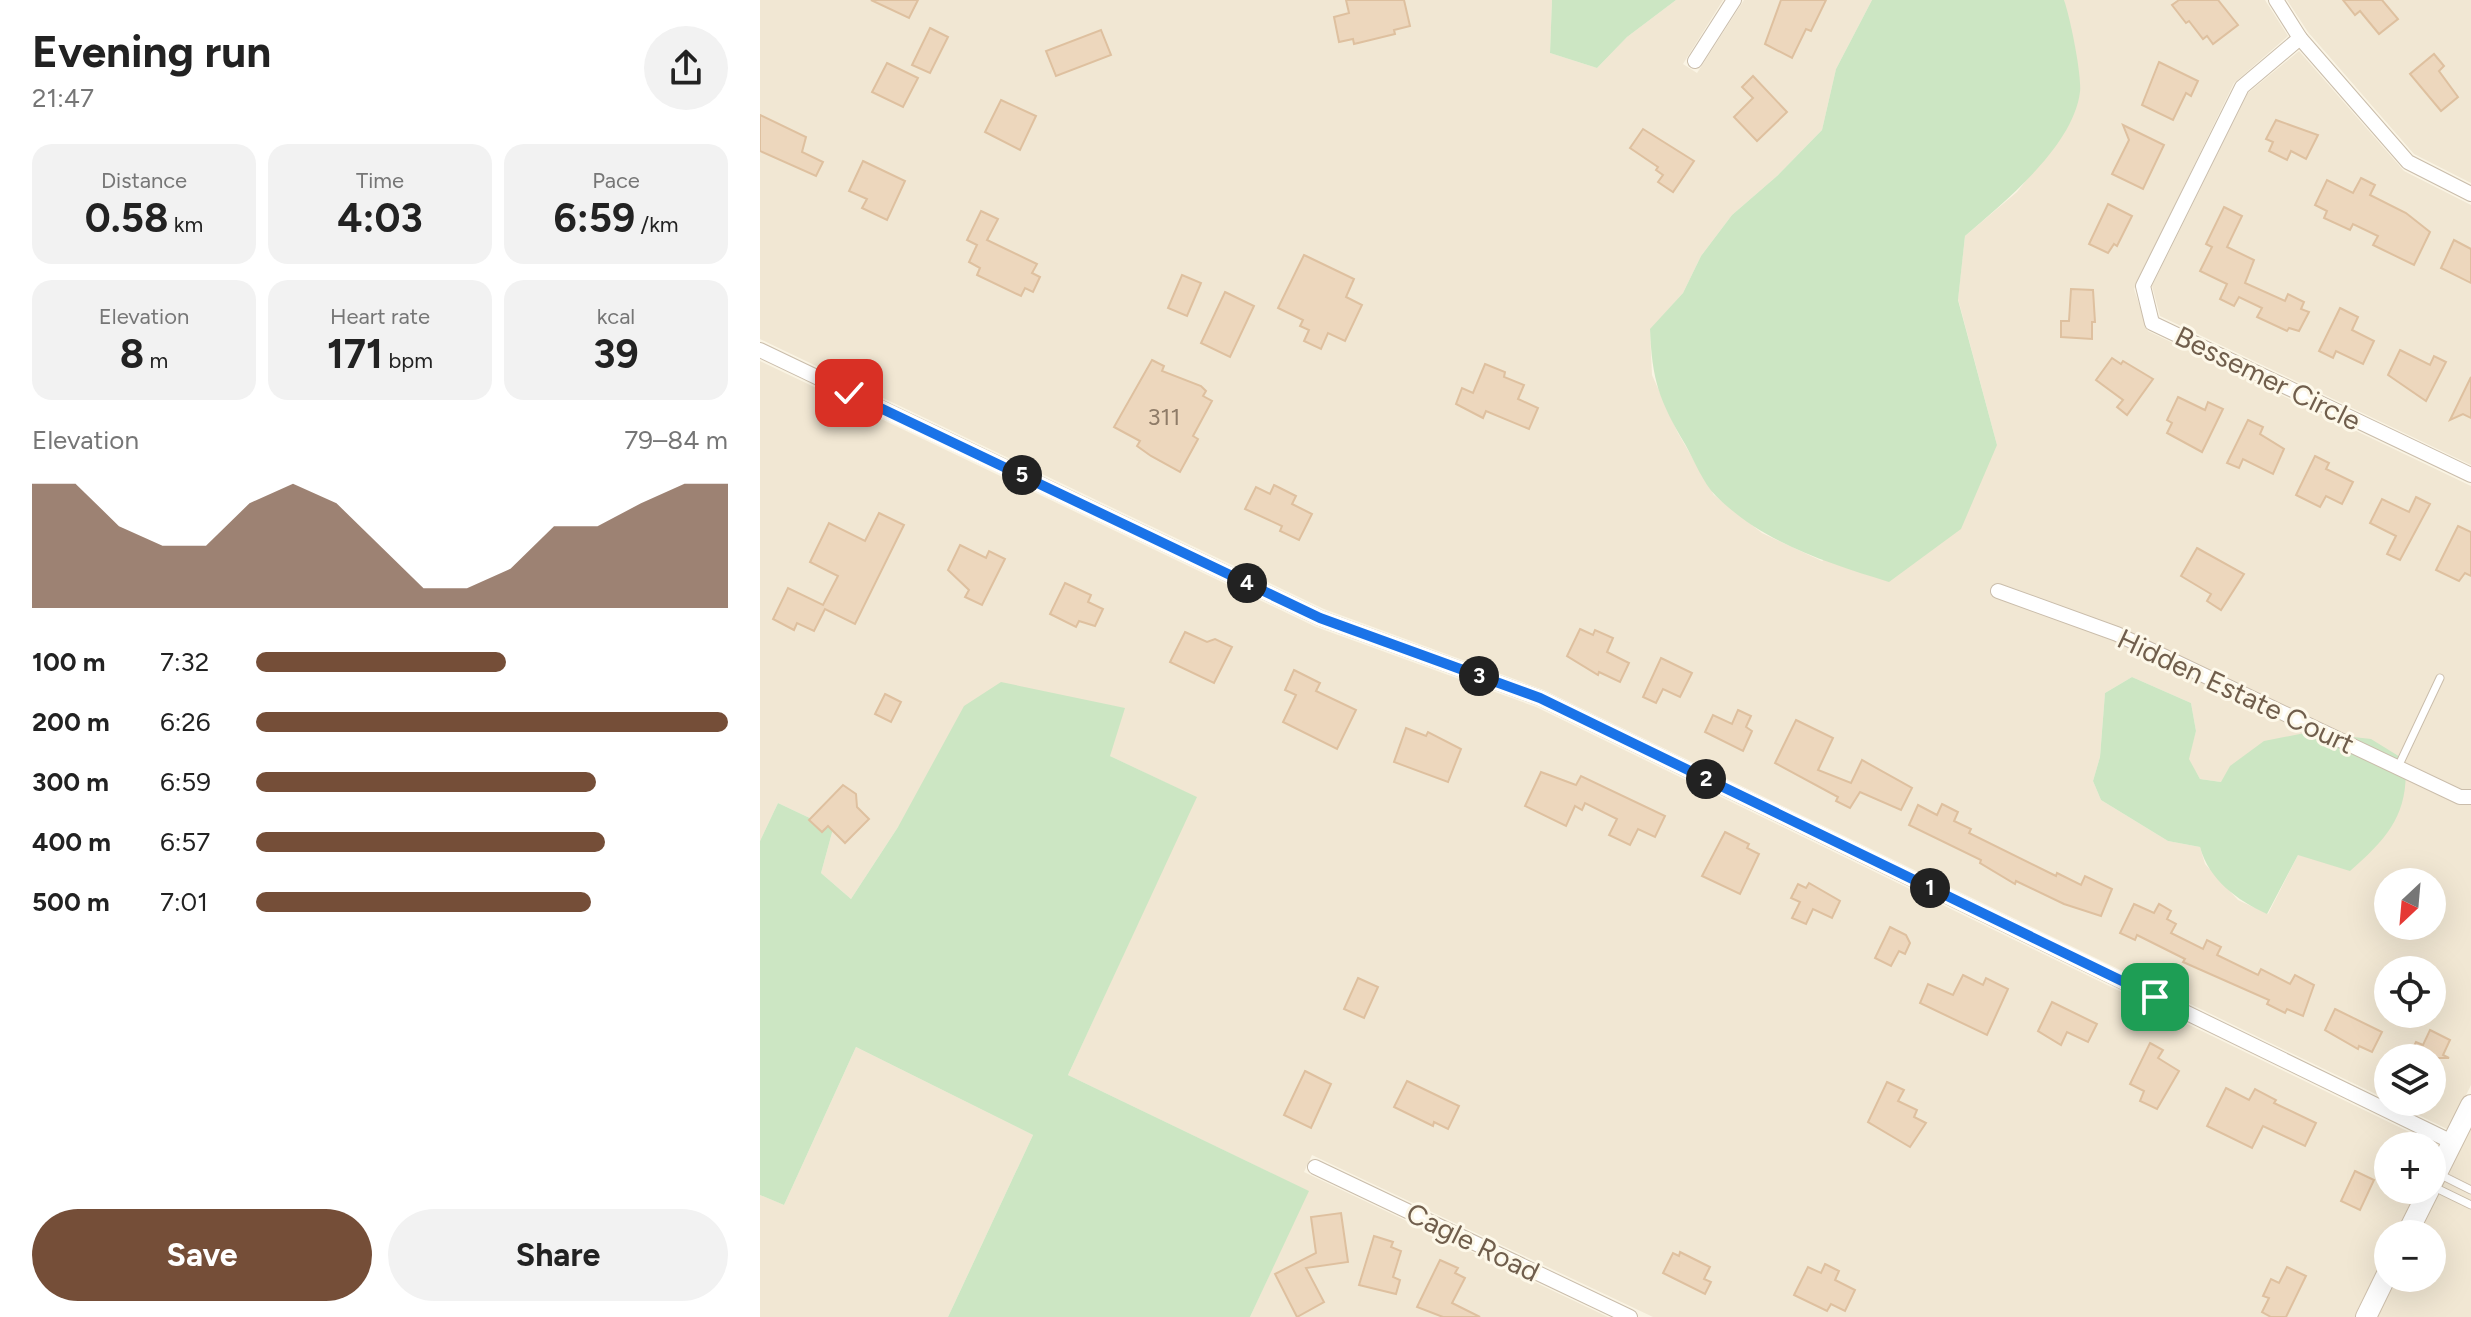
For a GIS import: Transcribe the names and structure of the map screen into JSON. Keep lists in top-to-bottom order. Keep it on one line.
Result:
{"streets":{"street":["Bessemer Circle","Hidden Estate Court","Cagle Road"]},"house_numbers":["311"],"north":"bottom left","page":{"heading":["Evening run","21:47"],"stats":[["Distance","0.58 km"],["Time","4:03"],["Pace","6:59 /km"],["Elevation","8 m"],["Heart rate","171 bpm"],["kcal","39"]],"chart":["Elevation","79–84 m"],"pins":["5","4","3","2","1"],"list":[{"name":"100 m","note":"7:32"},{"name":"200 m","note":"6:26"},{"name":"300 m","note":"6:59"},{"name":"400 m","note":"6:57"},{"name":"500 m","note":"7:01"}],"map_buttons":["+","−"],"buttons":["Save","Share"]}}
